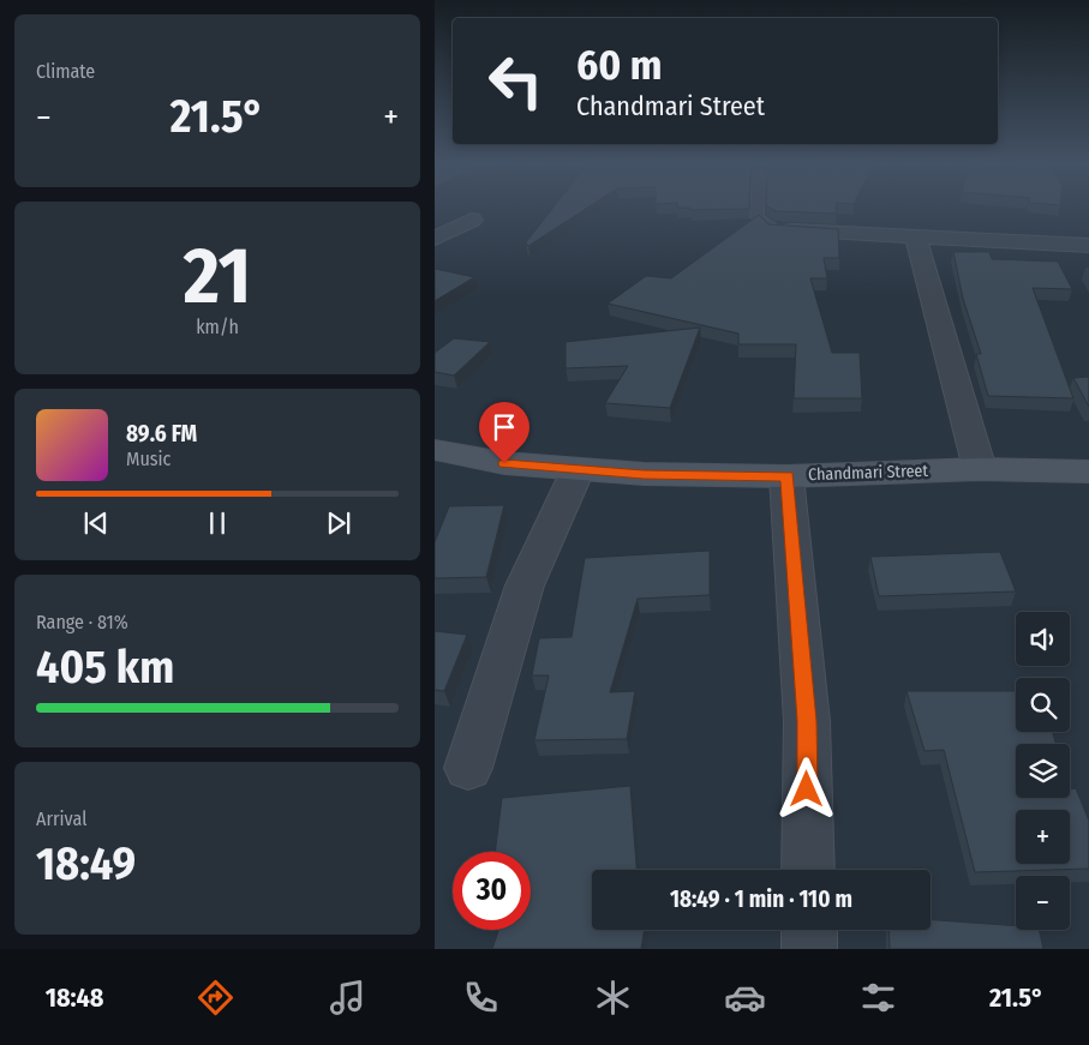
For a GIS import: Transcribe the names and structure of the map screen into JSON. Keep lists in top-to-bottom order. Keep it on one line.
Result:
{"streets":{"street":["Chandmari Street"]},"page":{"tile":["Climate",["21","km/h"],["Range · 81%","405 km"],["Arrival","18:49"]],"turn":["60 m","Chandmari Street"],"heat":["−","21.5°","+"],"song":["89.6 FM","Music"],"map_buttons":["+","−"],"limit":"30","trip":"18:49 · 1 min · 110 m","tabs":["18:48","21.5°"]}}
